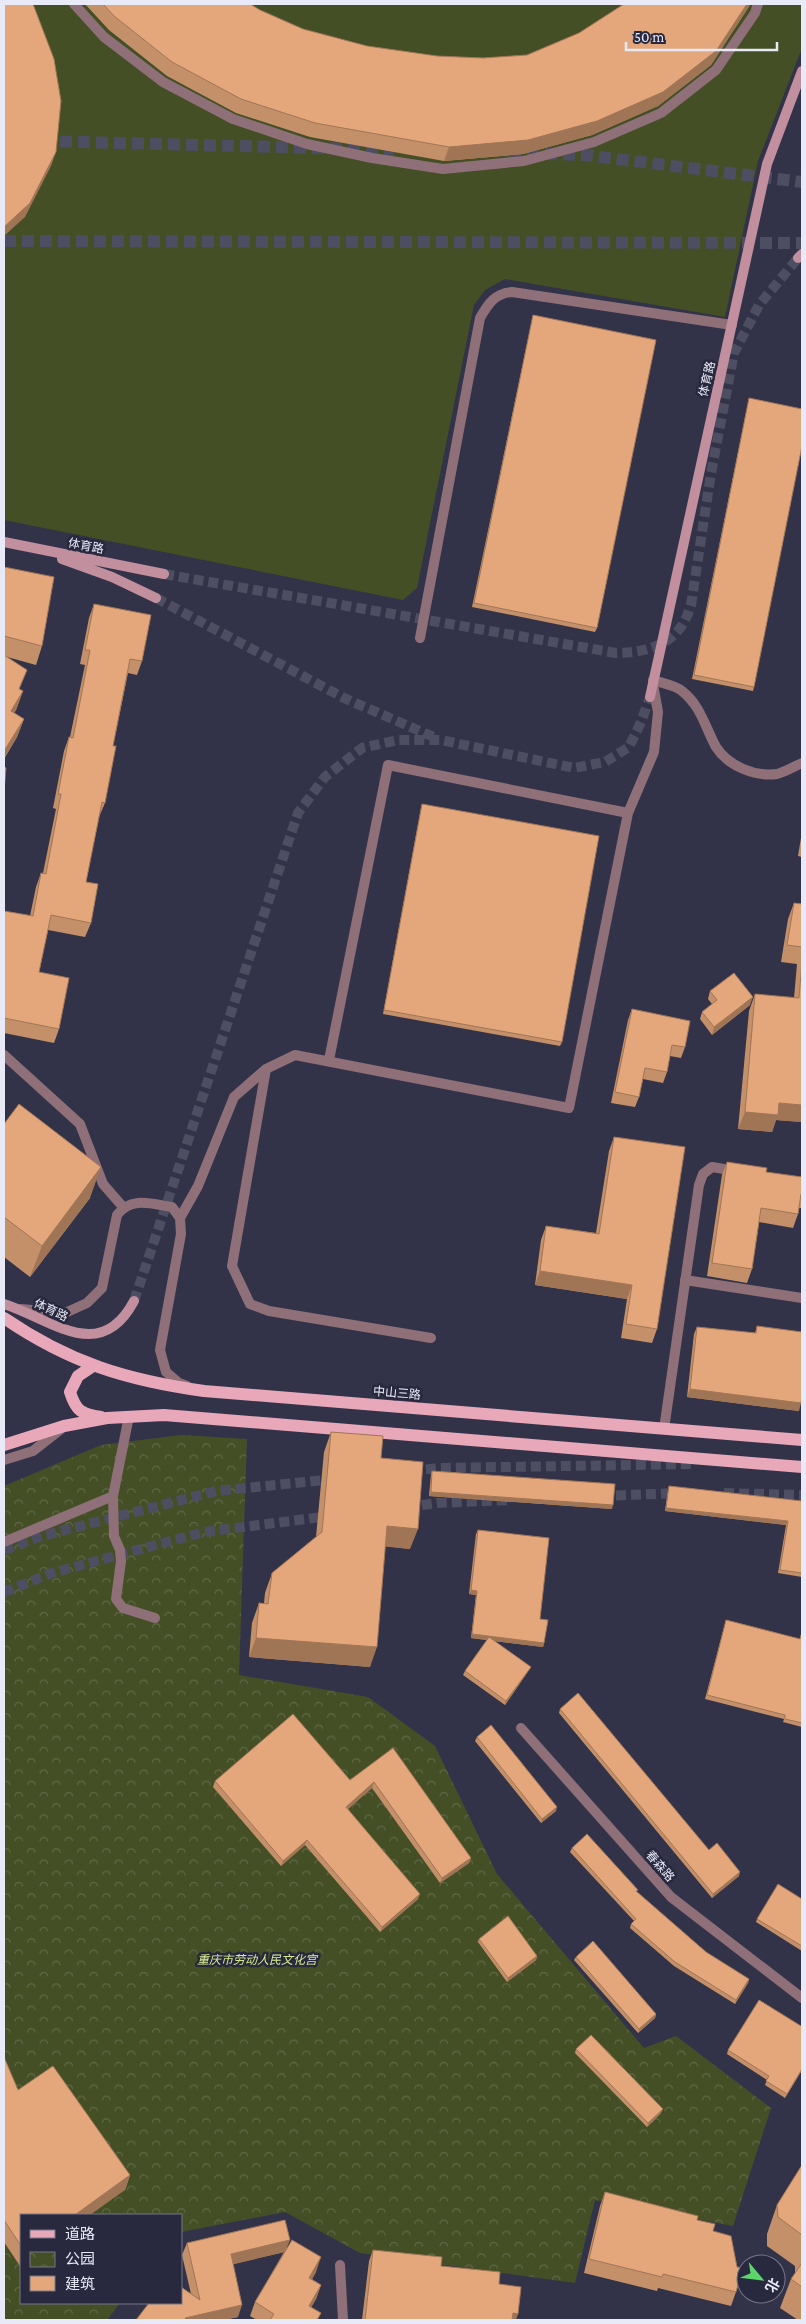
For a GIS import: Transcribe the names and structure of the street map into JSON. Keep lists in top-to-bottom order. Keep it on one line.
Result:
{"streets":{"main road":["中山三路"],"street":["体育路","春森路"]},"parks":["重庆市劳动人民文化宫"],"legend":["道路","公园","建筑"],"scale_bar":"50 m","north":"bottom right"}
